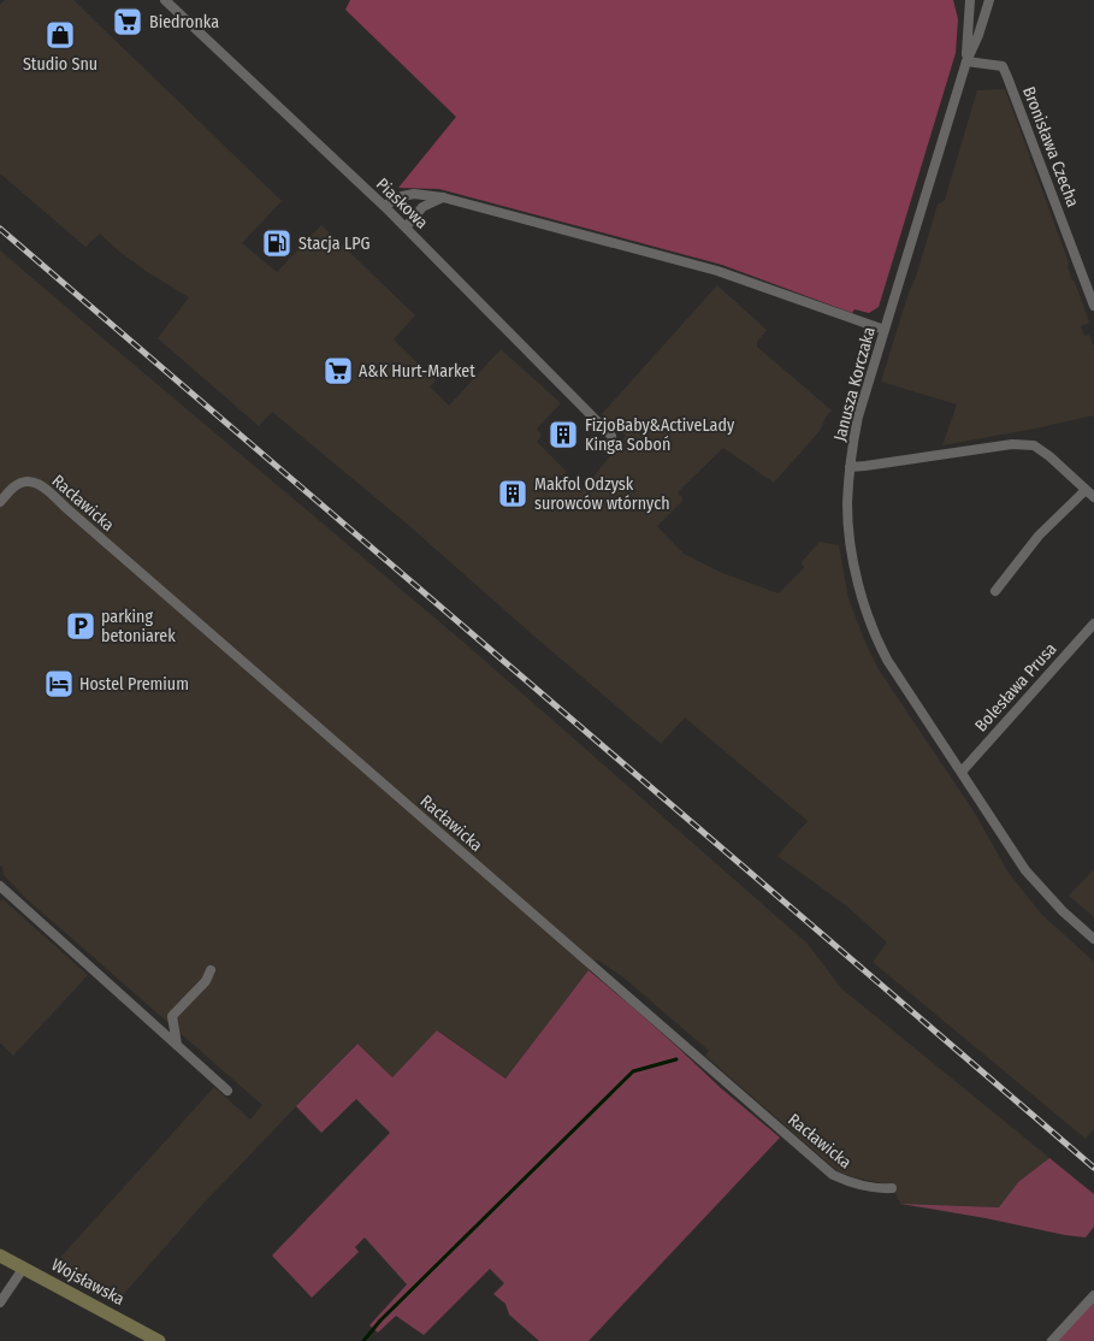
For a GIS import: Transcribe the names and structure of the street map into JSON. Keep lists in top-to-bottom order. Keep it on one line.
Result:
{"streets":{"street":["Bronisława Czecha","Piaskowa","Janusza Korczaka","Racławicka","Bolesława Prusa","Wojsławska"]},"crossings":[["Bronisława Czecha","Janusza Korczaka"],["Piaskowa","Janusza Korczaka"],["Janusza Korczaka","Bolesława Prusa"]],"places":{"supermarket":["Biedronka","A&K Hurt-Market"],"shop":["Studio Snu"],"fuel station":["Stacja LPG"],"building":["FizjoBaby&ActiveLady Kinga Soboń","Makfol Odzysk surowców wtórnych"],"parking":["parking betoniarek"],"hotel":["Hostel Premium"]}}
